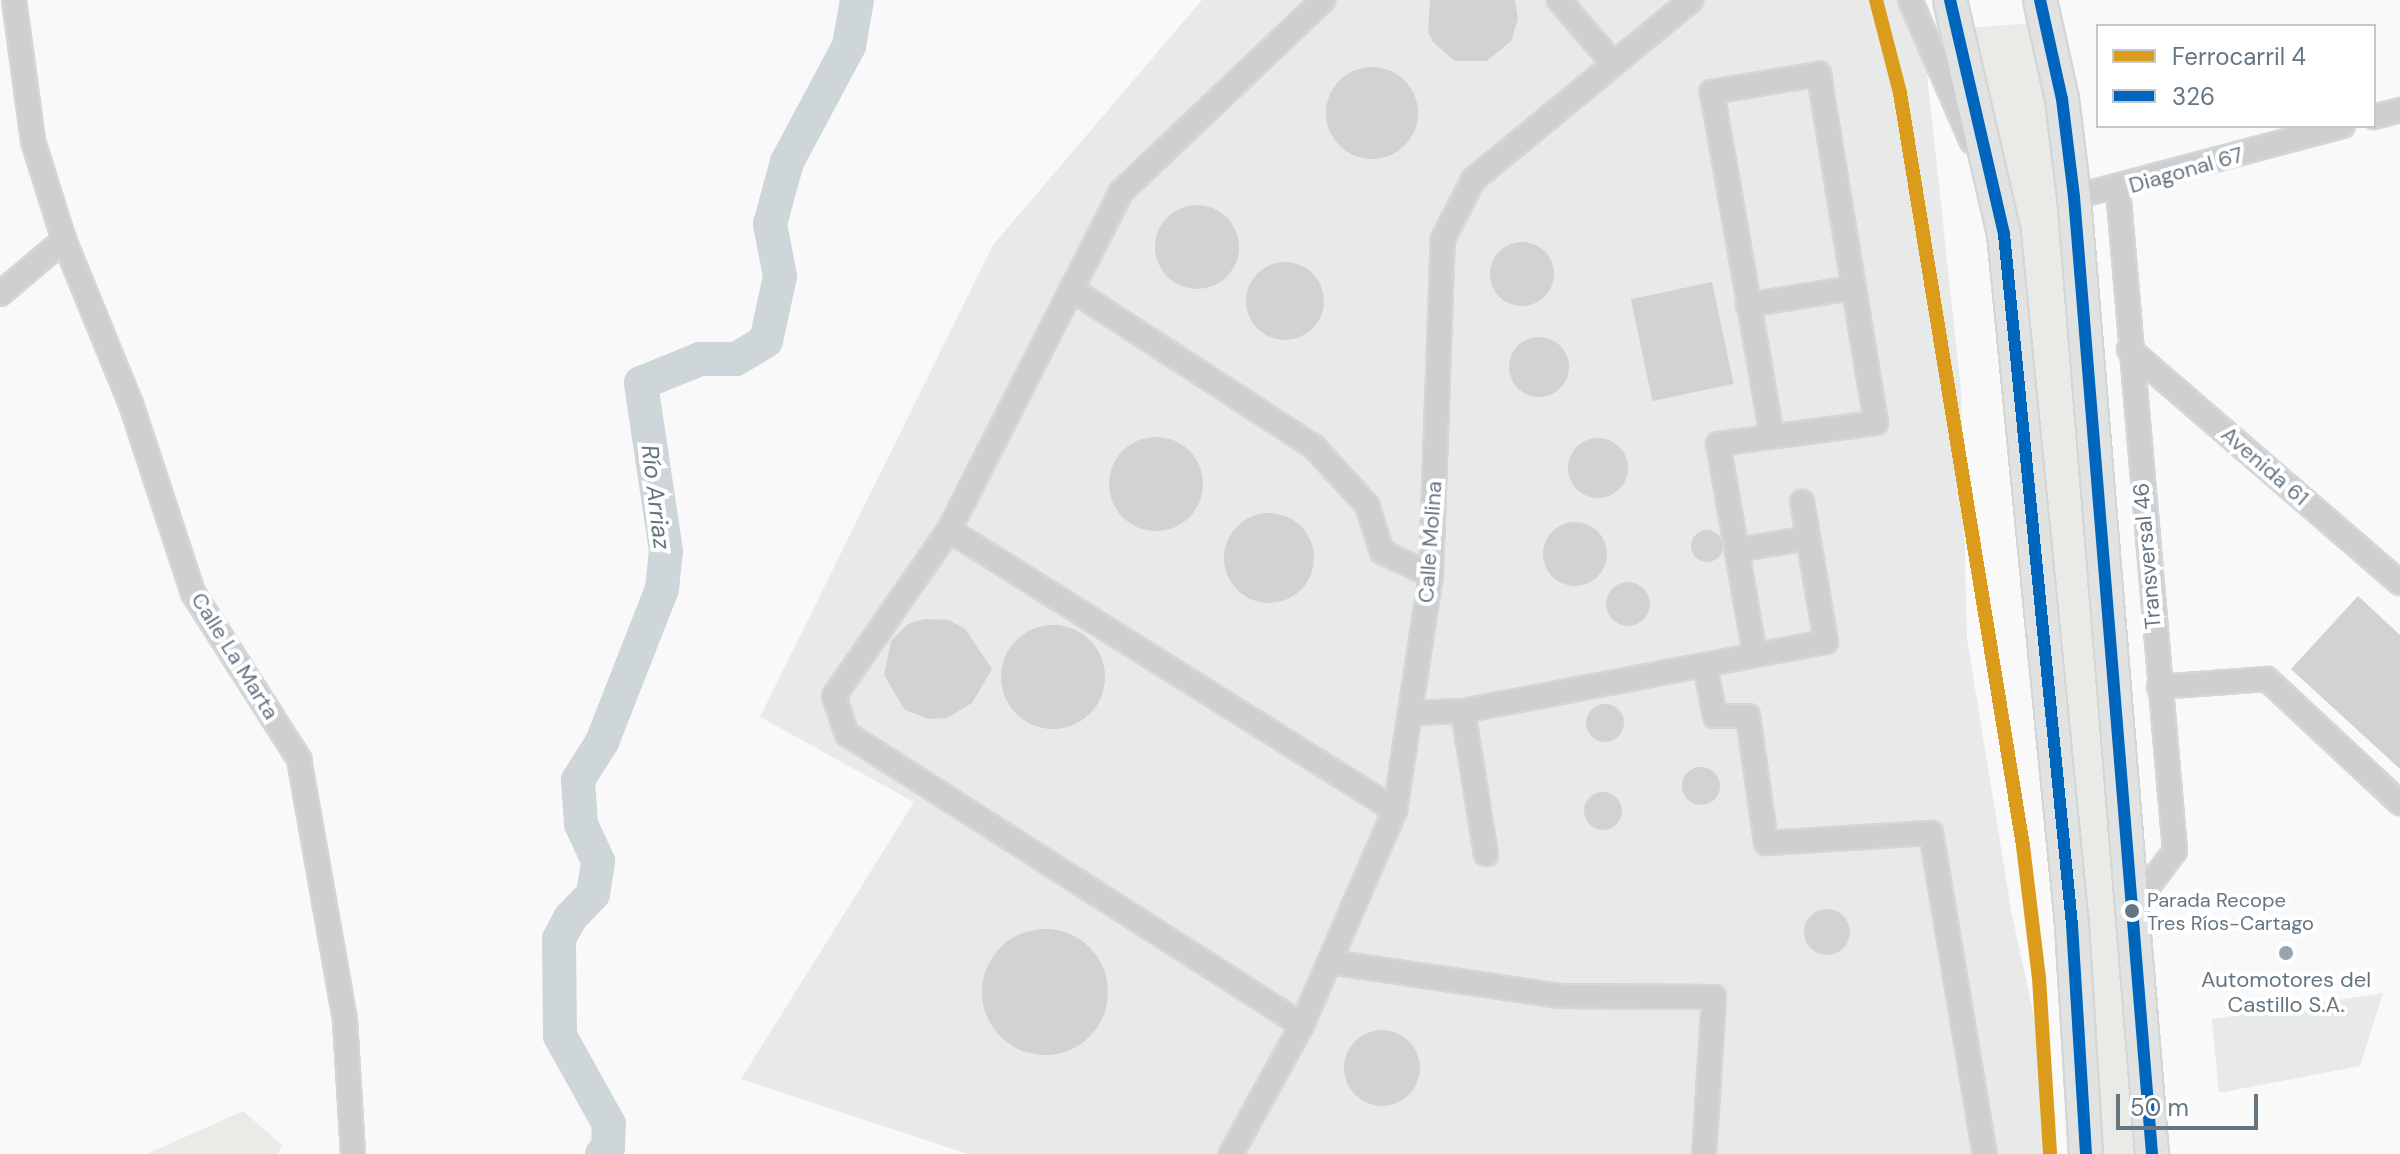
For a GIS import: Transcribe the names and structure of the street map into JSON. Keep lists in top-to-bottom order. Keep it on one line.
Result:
{"streets":{"street":["Diagonal 67","Avenida 61","Calle Molina","Transversal 46","Calle La Marta"]},"crossings":[["Diagonal 67","Transversal 46"],["Avenida 61","Transversal 46"]],"water":["Río Arriaz"],"places":["Parada Recope Tres Ríos-Cartago","Automotores del Castillo S.A."],"lines":["rail line 4","transit line 326"],"legend":["Ferrocarril 4","326"],"scale_bar":"50 m"}
